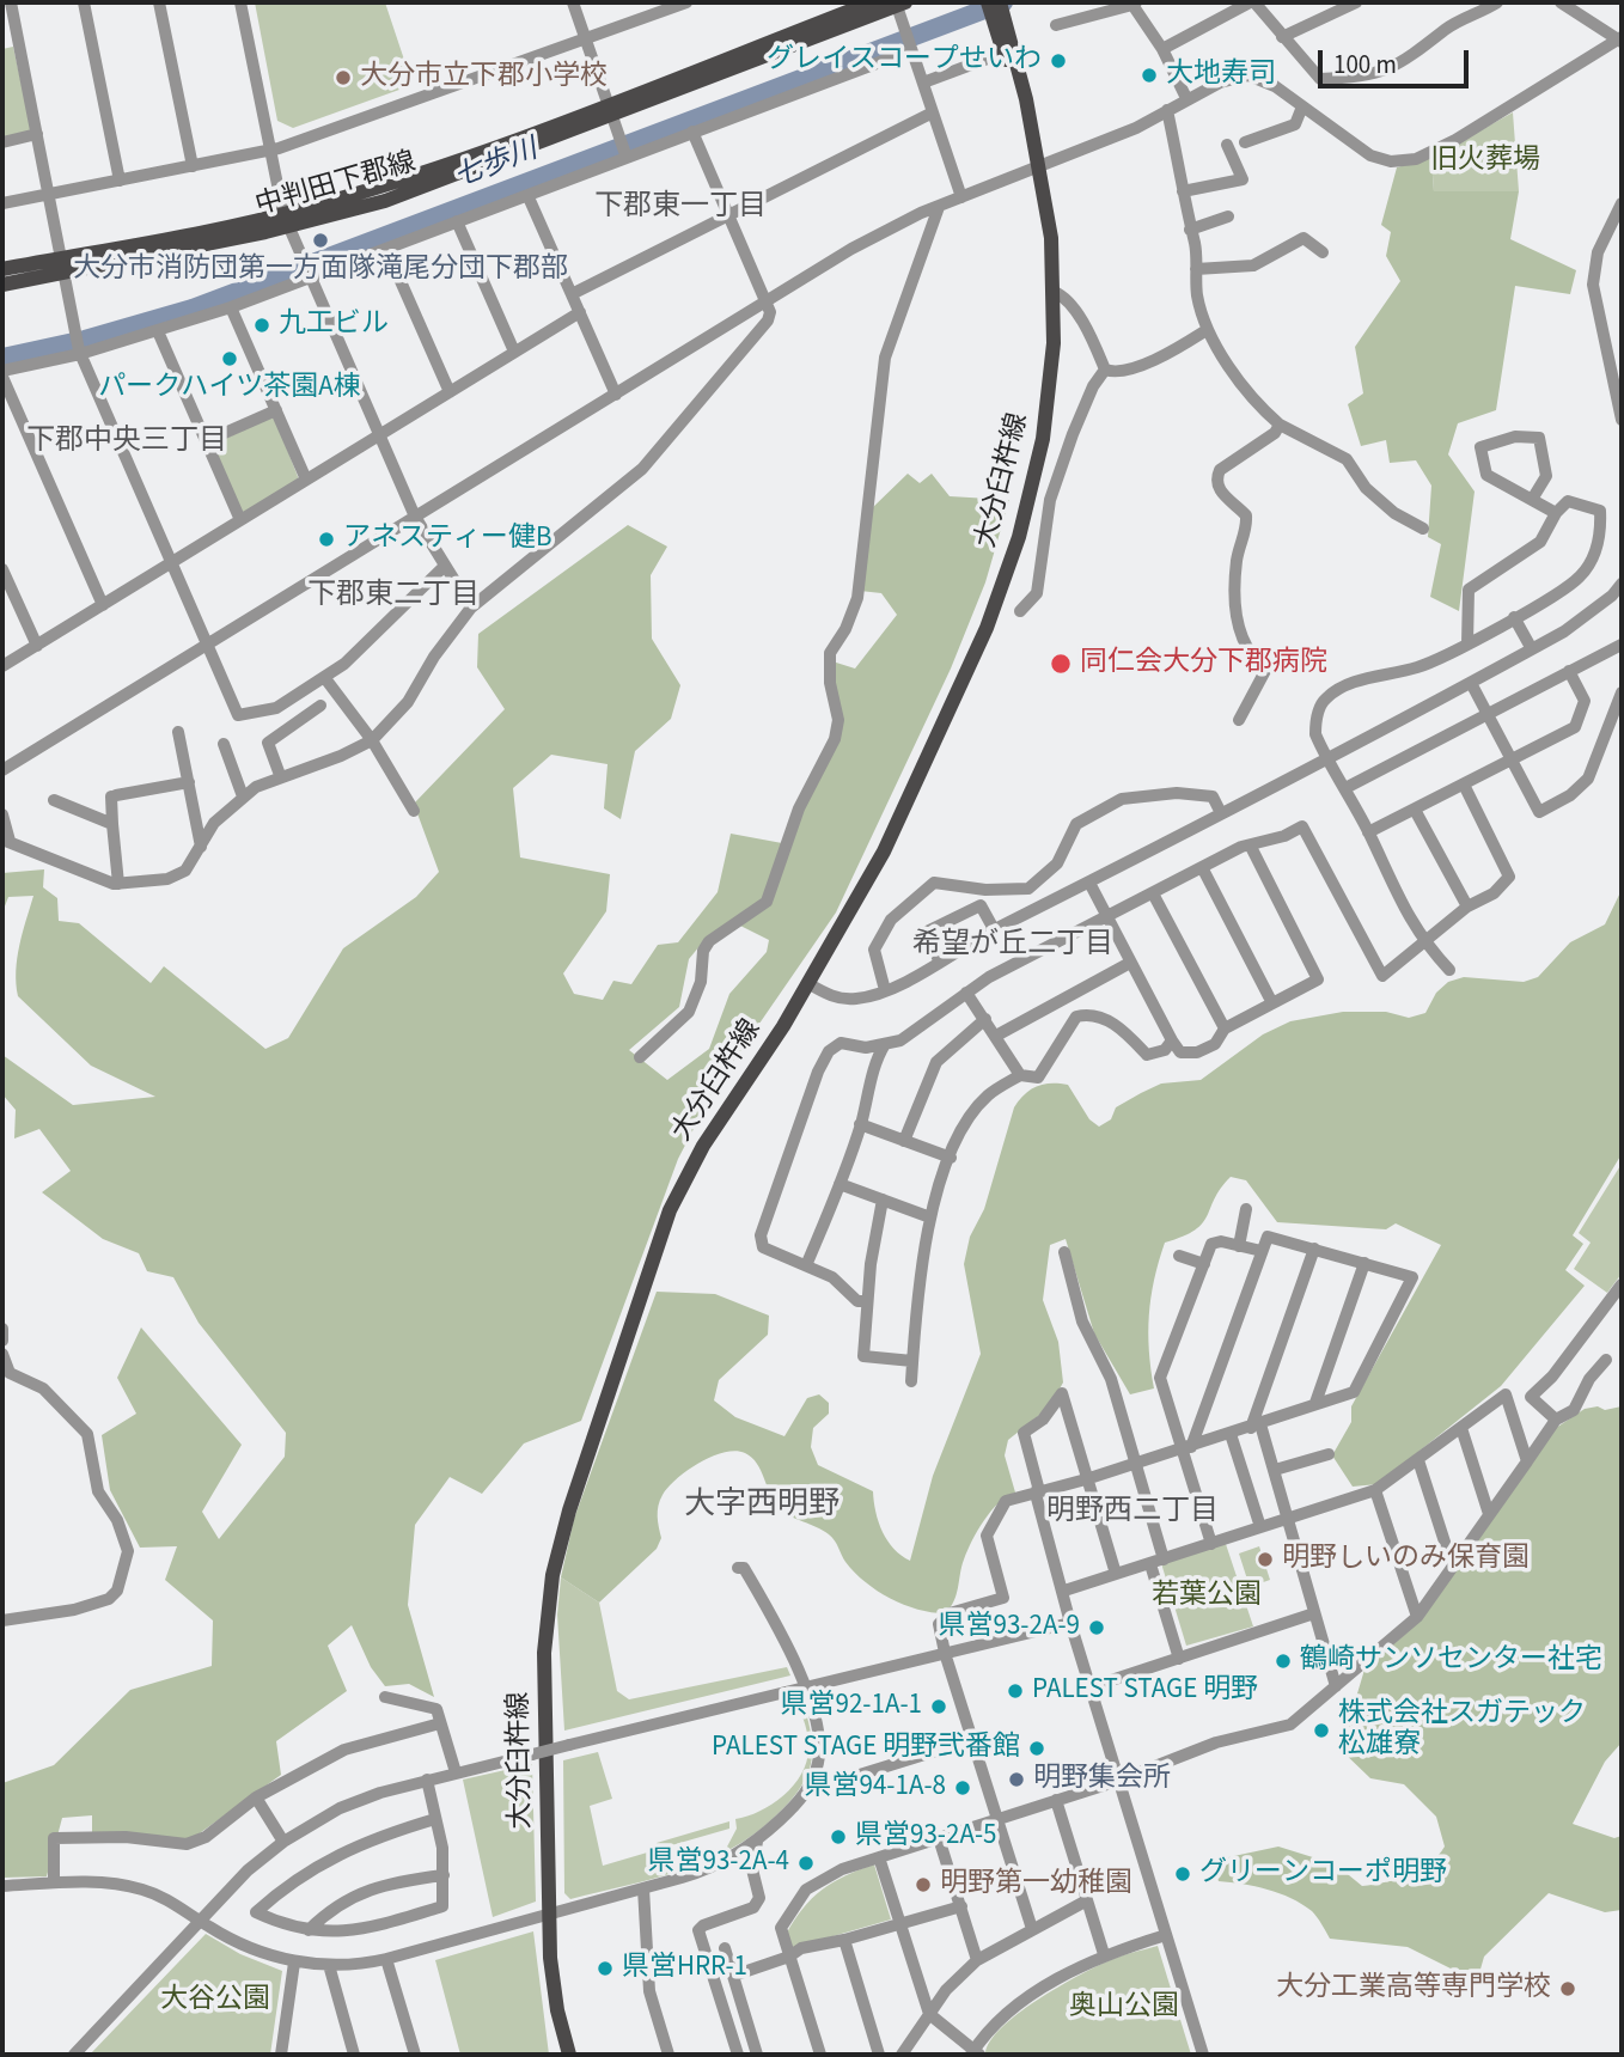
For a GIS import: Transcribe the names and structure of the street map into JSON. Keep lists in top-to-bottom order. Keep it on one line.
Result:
{"streets":{"main road":["中判田下郡線","大分臼杵線"]},"districts":["下郡東一丁目","下郡中央三丁目","下郡東二丁目","希望が丘二丁目","大字西明野","明野西二丁目"],"water":["七歩川"],"parks":["旧火葬場","若葉公園","大谷公園","奥山公園"],"places":["グレイスコープせいわ","大地寿司","大分市立下郡小学校","大分市消防団第一方面隊滝尾分団下郡部","九工ビル","パークハイツ茶園A棟","アネスティー健B","同仁会大分下郡病院","明野しいのみ保育園","県営93-2A-9","鶴崎サンソセンター社宅","PALEST STAGE 明野","県営92-1A-1","株式会社スガテック 松雄寮","PALEST STAGE 明野弐番館","明野集会所","県営94-1A-8","県営93-2A-5","県営93-2A-4","グリーンコーポ明野","明野第一幼稚園","県営HRR-1","大分工業高等専門学校"],"scale_bar":"100 m"}
